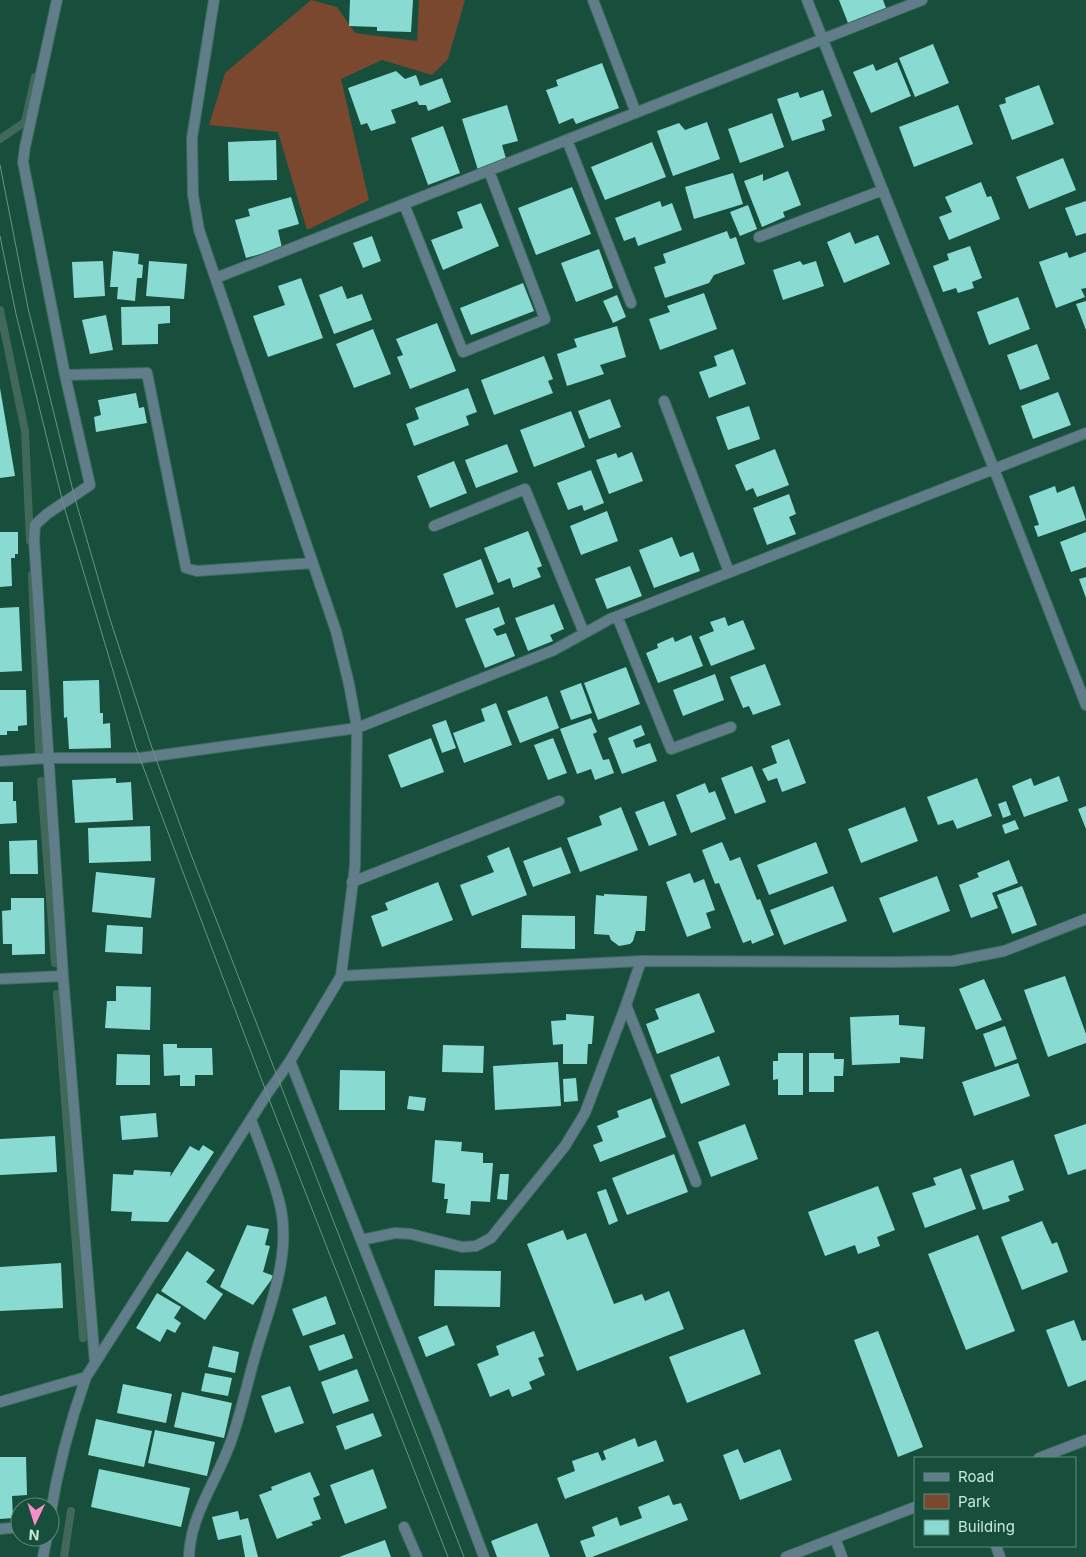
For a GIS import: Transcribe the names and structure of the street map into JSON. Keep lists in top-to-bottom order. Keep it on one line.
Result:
{"legend":["Road","Park","Building"],"north":"bottom"}
